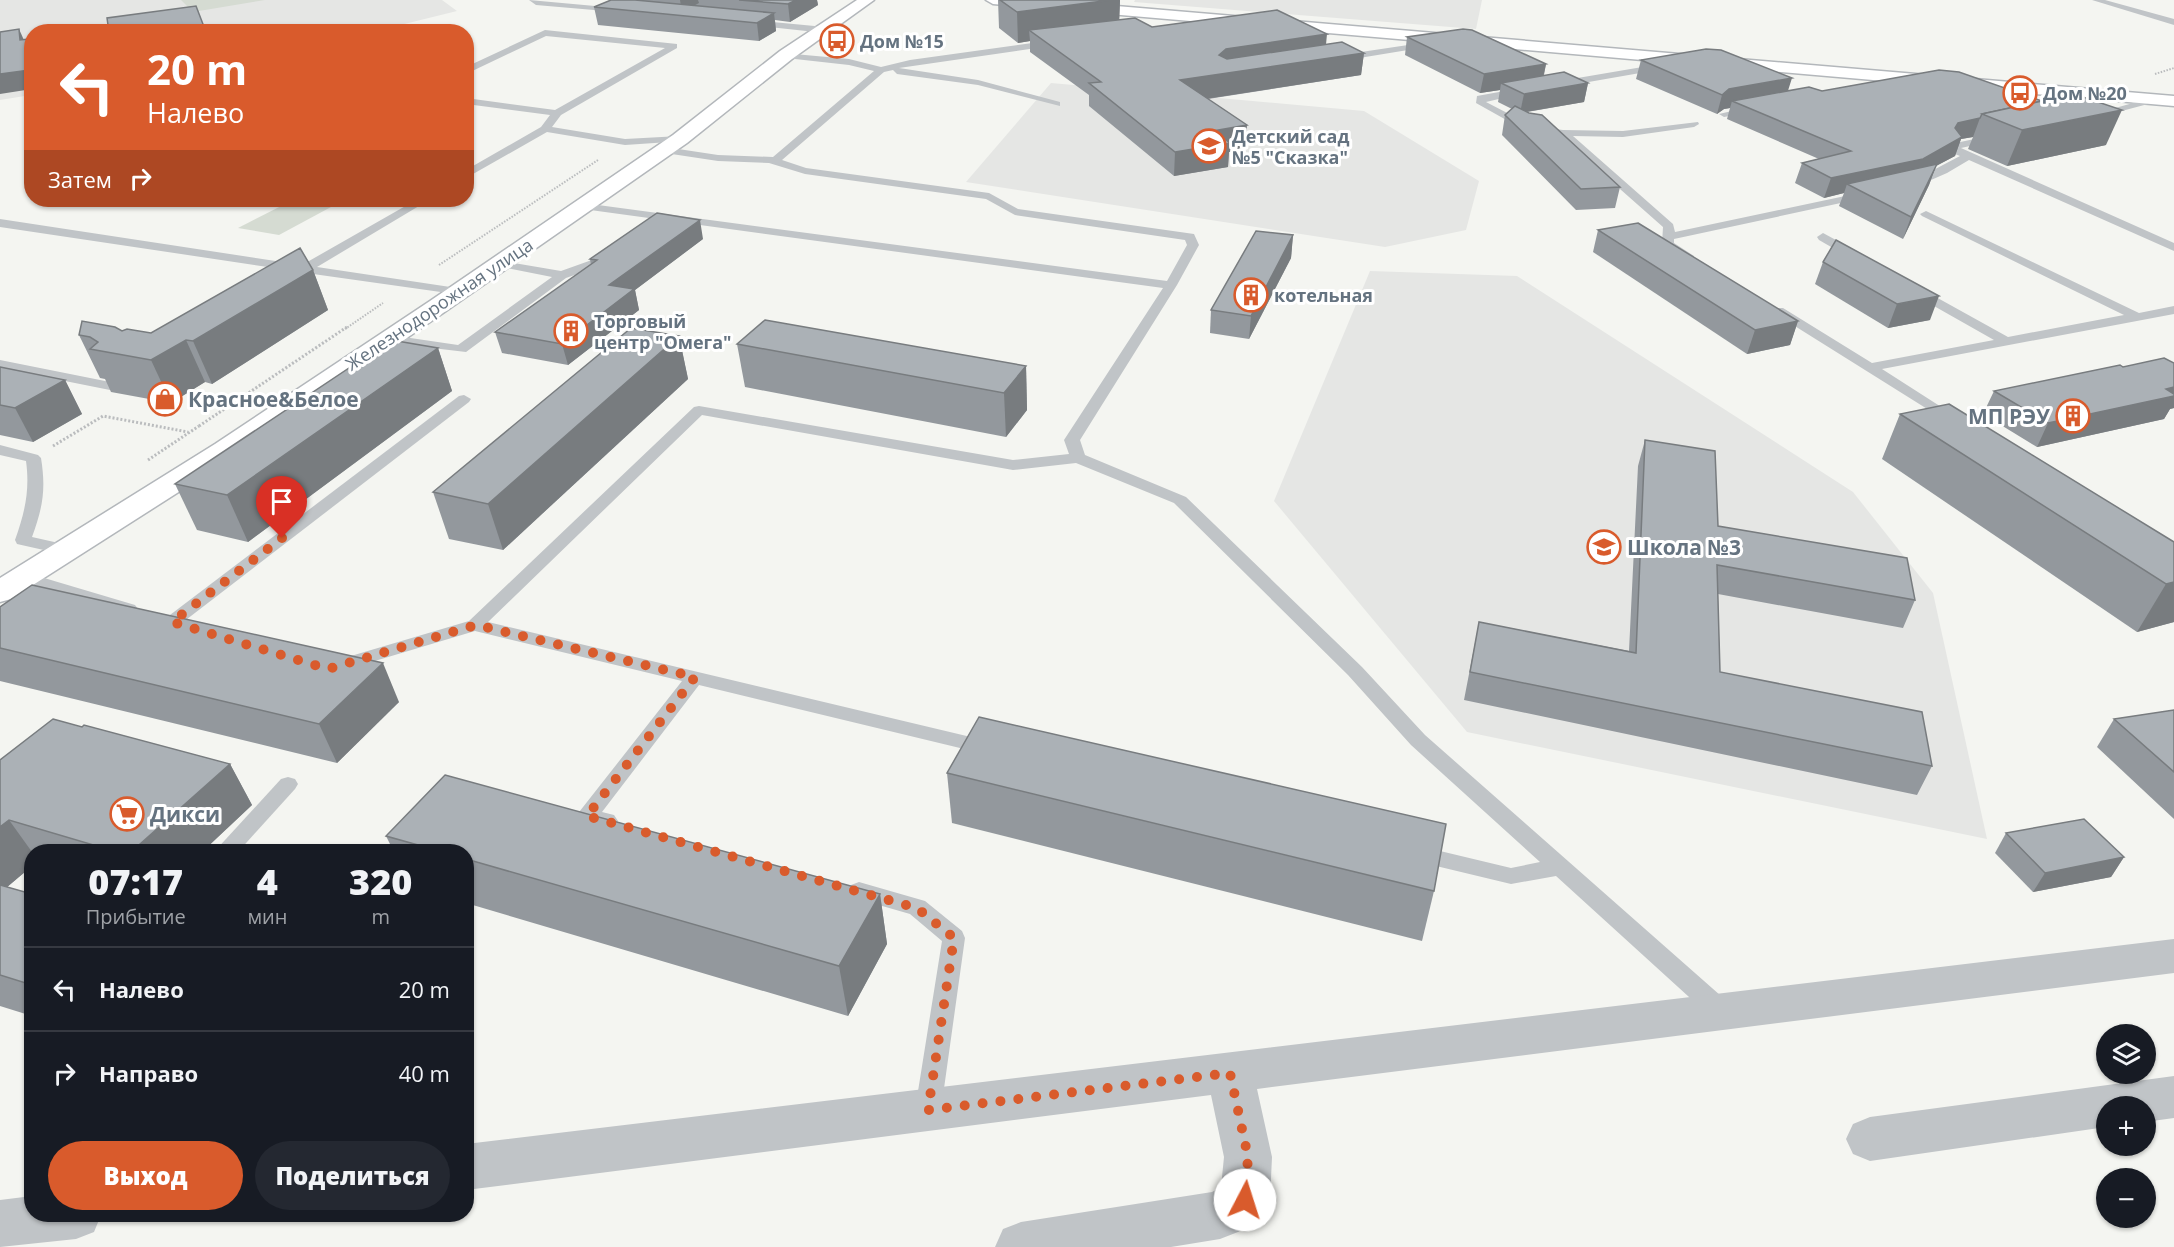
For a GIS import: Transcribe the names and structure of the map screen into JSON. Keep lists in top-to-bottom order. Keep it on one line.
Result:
{"streets":{"street":["Железнодорожная улица"]},"places":{"bus stop":["Дом №15","Дом №20"],"school or university":["Детский сад №5 \"Сказка\"","Школа №3"],"building":["котельная","Торговый центр \"Омега\"","МП РЭУ"],"shop":["Красное&Белое"],"supermarket":["Дикси"]},"page":{"turn":["20 m","Налево"],"then":"Затем","eta":["07:17","Прибытие","4","мин","320","m"],"list":[{"name":"Налево","value":"20 m"},{"name":"Направо","value":"40 m"}],"map_buttons":["+","−"],"buttons":["Выход","Поделиться"]}}
